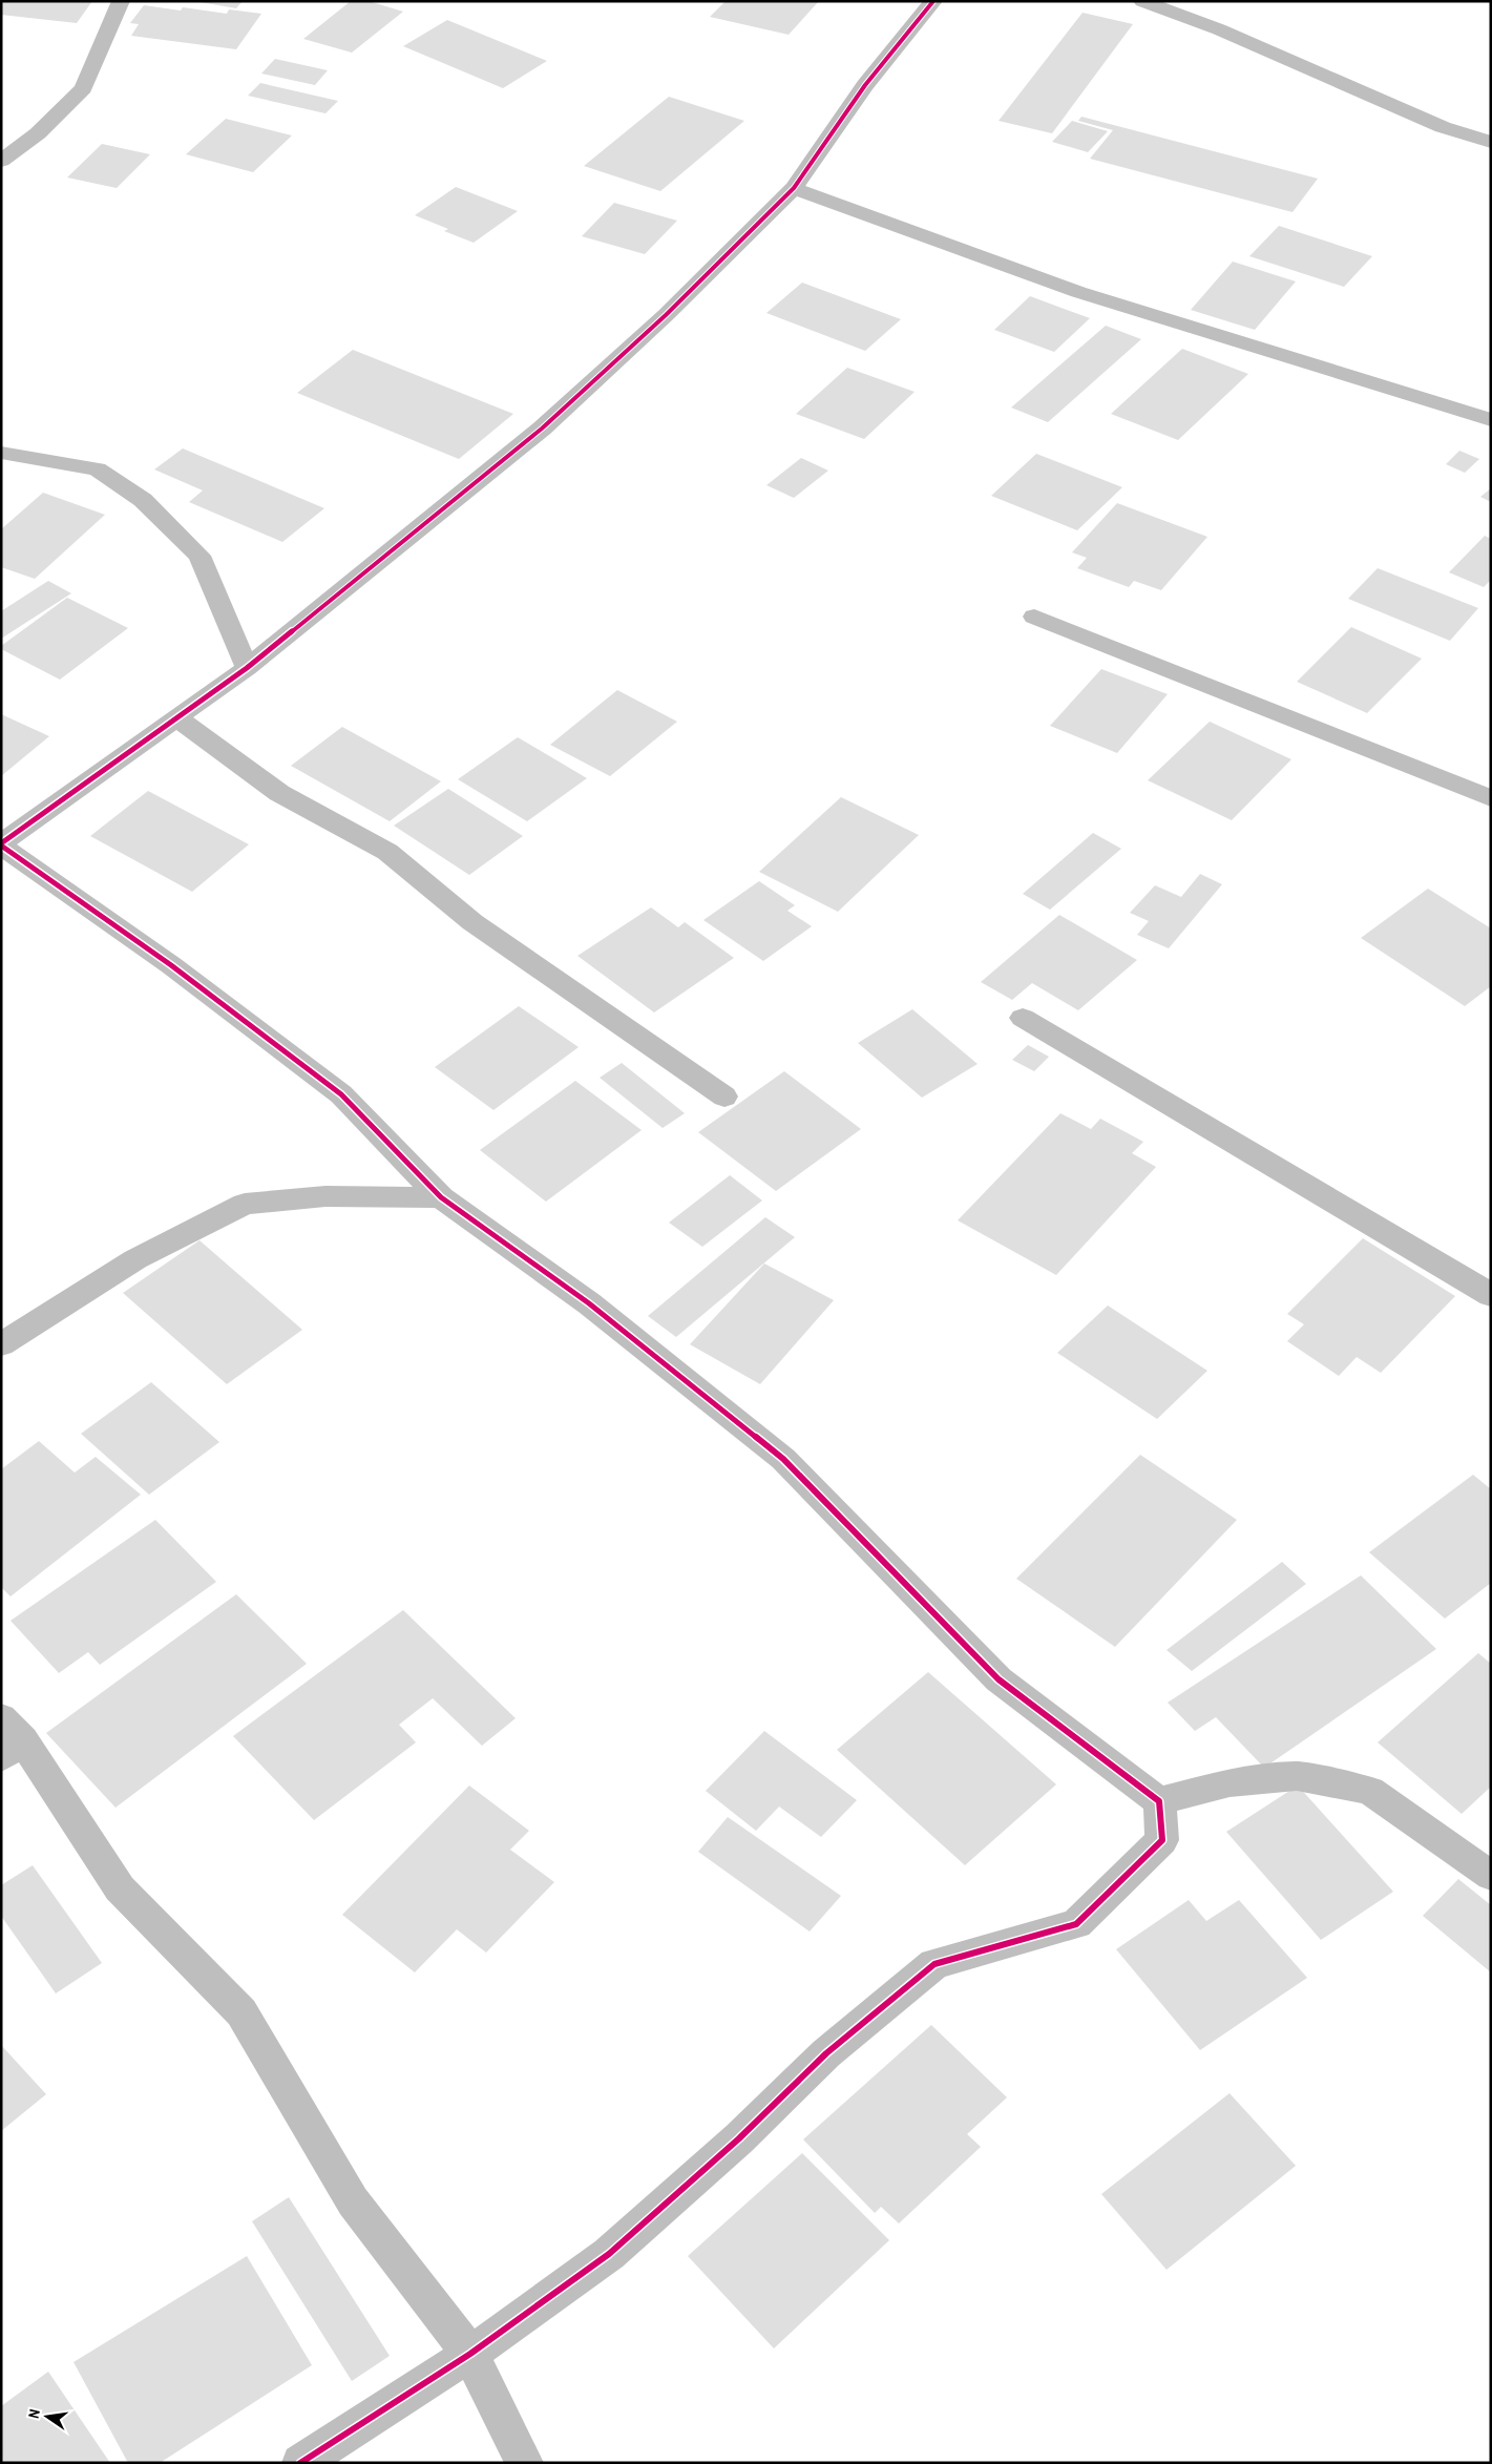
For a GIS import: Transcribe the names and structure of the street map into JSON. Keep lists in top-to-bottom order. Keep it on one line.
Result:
{"north":"left"}
